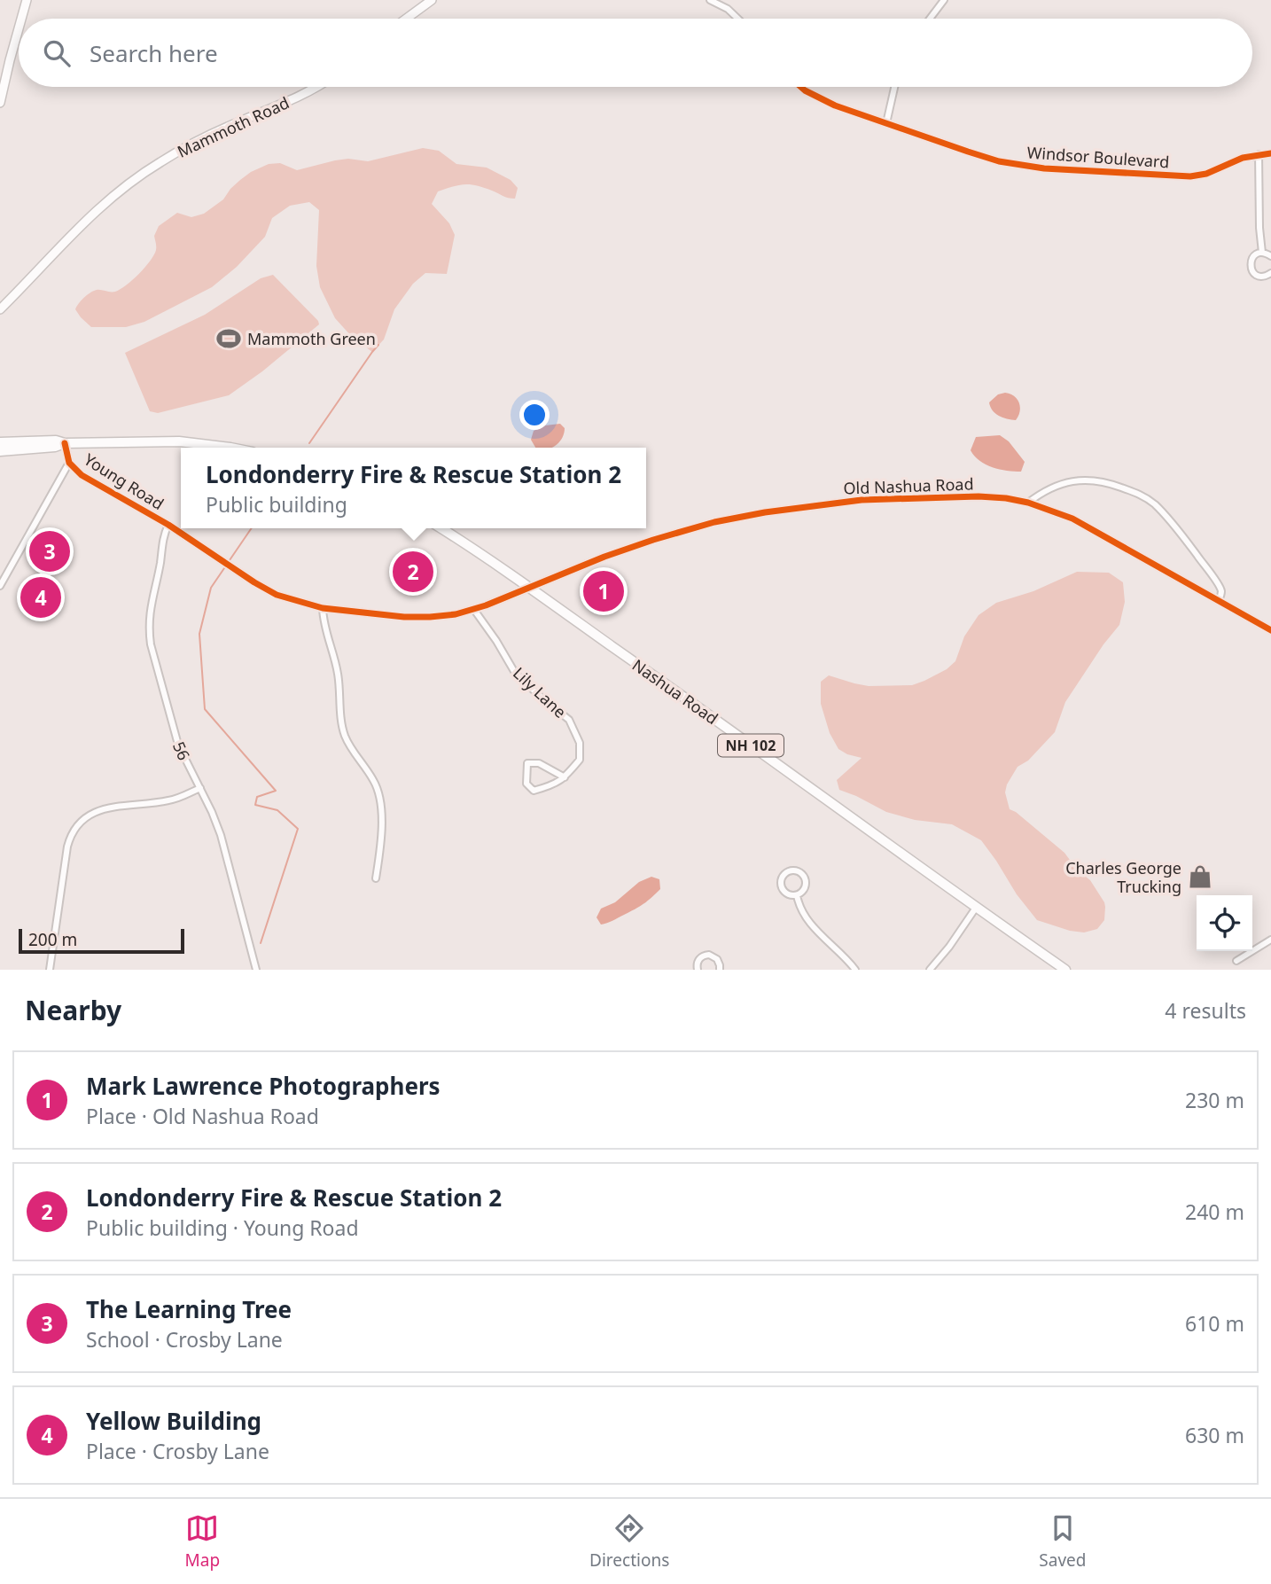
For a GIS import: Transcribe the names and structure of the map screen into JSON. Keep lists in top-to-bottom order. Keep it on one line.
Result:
{"streets":{"main road":["Mammoth Road","Nashua Road","NH 102"],"street":["Windsor Boulevard","Young Road","Old Nashua Road","Lily Lane","56"]},"crossings":[["Young Road","Old Nashua Road"],["Young Road","Nashua Road"],["Young Road","Lily Lane"],["Young Road","56"],["Old Nashua Road","Nashua Road"]],"places":{"sports":["Mammoth Green"],"shop":["Charles George Trucking"]},"scale_bar":"200 m","page":{"search":"Search here","popup":["Londonderry Fire & Rescue Station 2","Public building"],"pins":["3","2","1","4"],"scale":"200 m","heading":["Nearby","4 results"],"list":[{"mark":"1","name":"Mark Lawrence Photographers","note":"Place · Old Nashua Road","value":"230 m"},{"mark":"2","name":"Londonderry Fire & Rescue Station 2","note":"Public building · Young Road","value":"240 m"},{"mark":"3","name":"The Learning Tree","note":"School · Crosby Lane","value":"610 m"},{"mark":"4","name":"Yellow Building","note":"Place · Crosby Lane","value":"630 m"}],"nav":["Map","Directions","Saved"]}}
